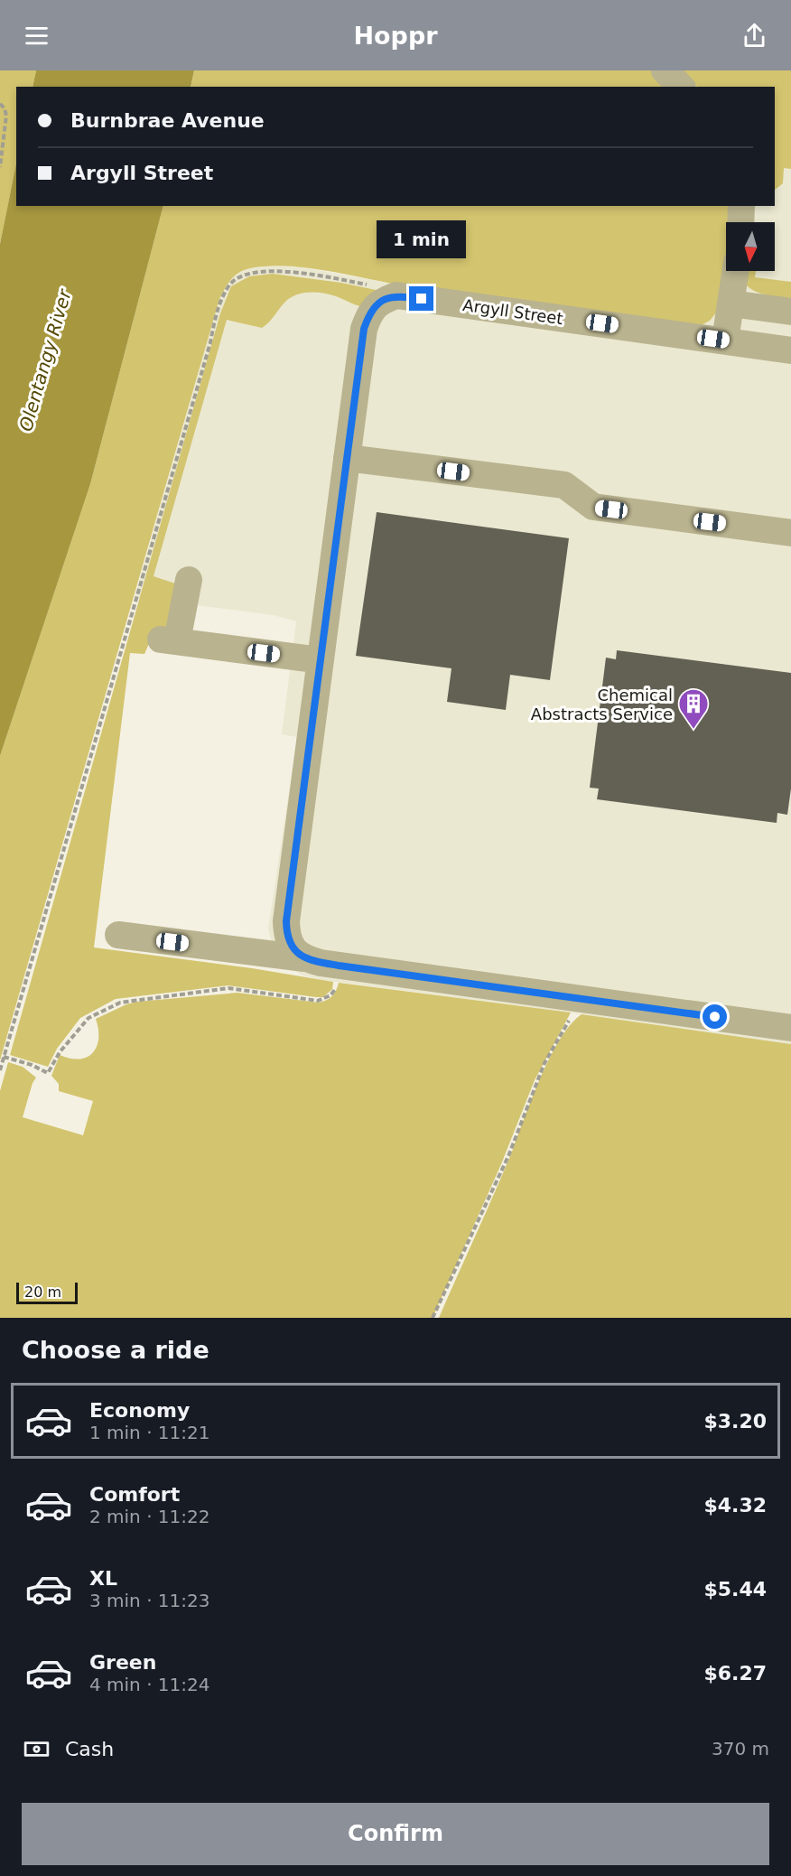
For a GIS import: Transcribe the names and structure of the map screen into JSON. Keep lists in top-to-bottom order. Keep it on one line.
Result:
{"streets":{"street":["Argyll Street"]},"water":["Olentangy River"],"places":{"building":["Chemical Abstracts Service"]},"scale_bar":"20 m","north":"bottom","page":{"header":"Hoppr","banner":["Burnbrae Avenue","Argyll Street"],"bubble":"1 min","scale":"20 m","heading":"Choose a ride","list":[{"name":"Economy","note":"1 min · 11:21","value":"$3.20"},{"name":"Comfort","note":"2 min · 11:22","value":"$4.32"},{"name":"XL","note":"3 min · 11:23","value":"$5.44"},{"name":"Green","note":"4 min · 11:24","value":"$6.27"}],"pay":["Cash","370 m"],"buttons":"Confirm"}}
